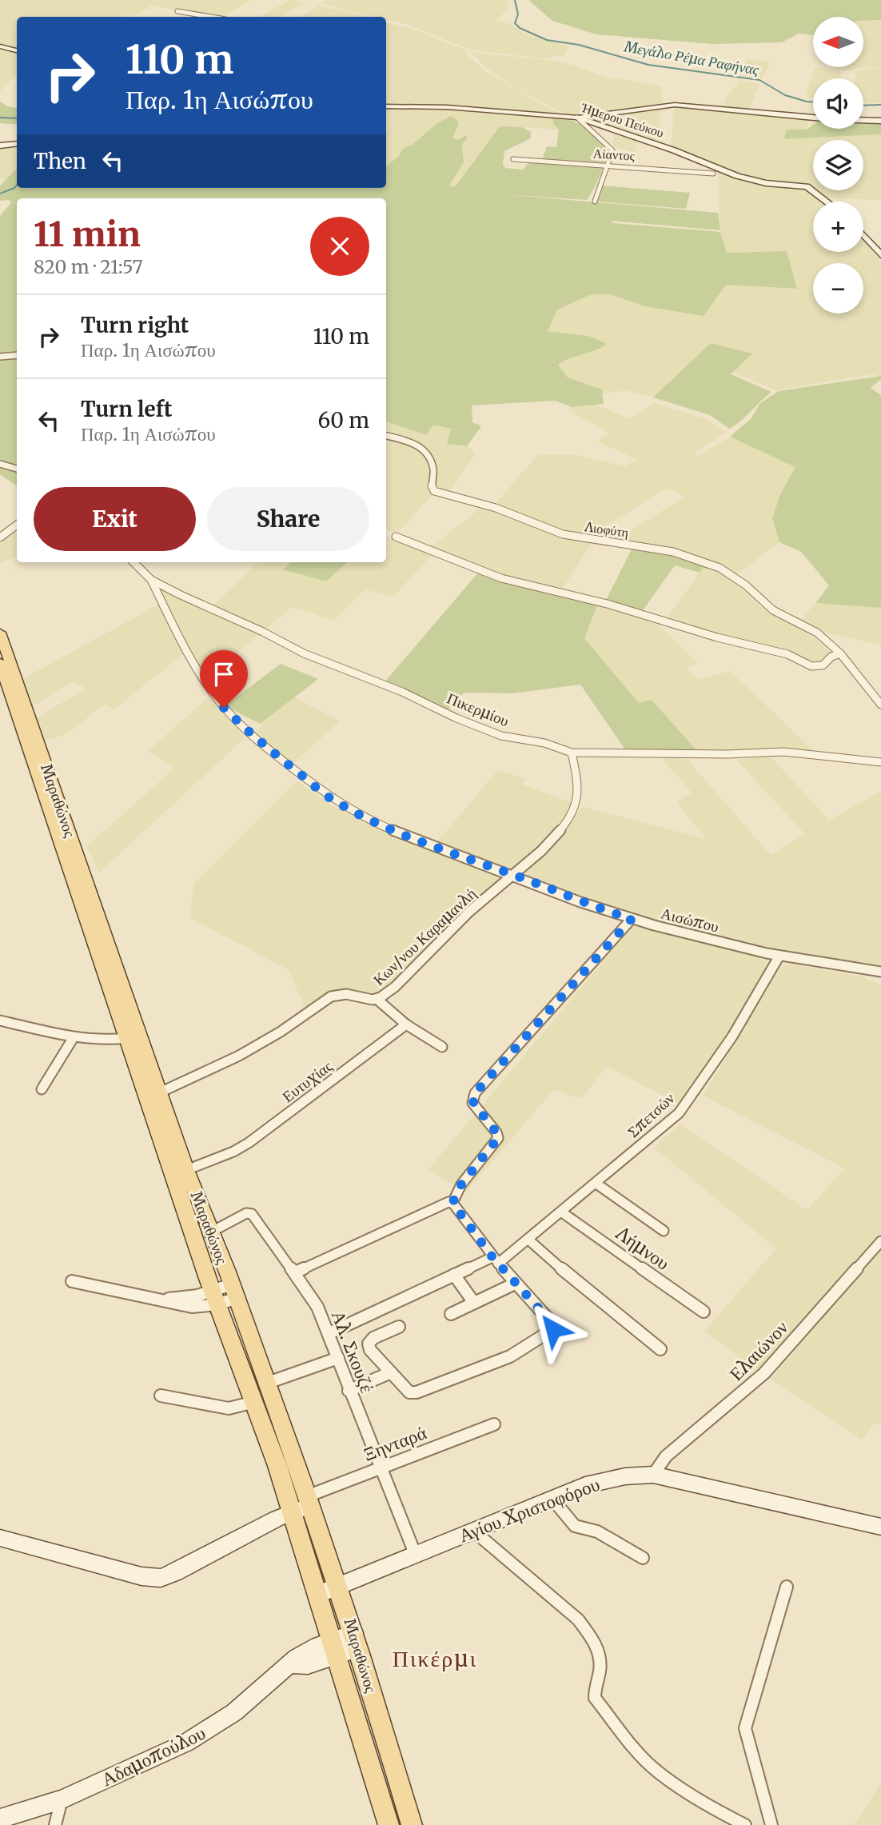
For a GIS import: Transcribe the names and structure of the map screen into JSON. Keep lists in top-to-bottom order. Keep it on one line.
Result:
{"streets":{"main road":["Μαραθώνος"],"street":["Ήμερου Πεύκου","Αίαντος","Λιοφύτη","Πικερμίου","Αισώπου","Κων/νου Καραμανλή","Ευτυχίας","Σπετσών","Λήμνου","Ελαιώνον","Αλ. Σκουζέ","Ξηνταρά","Αγίου Χριστοφόρου","Αδαμοπούλου"]},"crossings":[["Πικερμίου","Αισώπου"],["Πικερμίου","Κων/νου Καραμανλή"],["Μαραθώνος","Κων/νου Καραμανλή"],["Μαραθώνος","Ευτυχίας"],["Μαραθώνος","Αλ. Σκουζέ"],["Μαραθώνος","Ξηνταρά"],["Μαραθώνος","Αγίου Χριστοφόρου"],["Μαραθώνος","Αδαμοπούλου"],["Αισώπου","Κων/νου Καραμανλή"],["Αισώπου","Σπετσών"],["Σπετσών","Λήμνου"],["Σπετσών","Αλ. Σκουζέ"],["Ελαιώνον","Αγίου Χριστοφόρου"],["Αλ. Σκουζέ","Ξηνταρά"],["Αλ. Σκουζέ","Αγίου Χριστοφόρου"]],"districts":["Πικέρμι"],"water":["Μεγάλο Ρέμα Ραφήνας"],"north":"left","page":{"map_buttons":["+","−"],"turn":["110 m","Παρ. 1η Αισώπου"],"then":"Then","heading":["11 min","820 m · 21:57"],"list":[{"name":"Turn right","note":"Παρ. 1η Αισώπου","value":"110 m"},{"name":"Turn left","note":"Παρ. 1η Αισώπου","value":"60 m"}],"buttons":["Exit","Share"]}}
